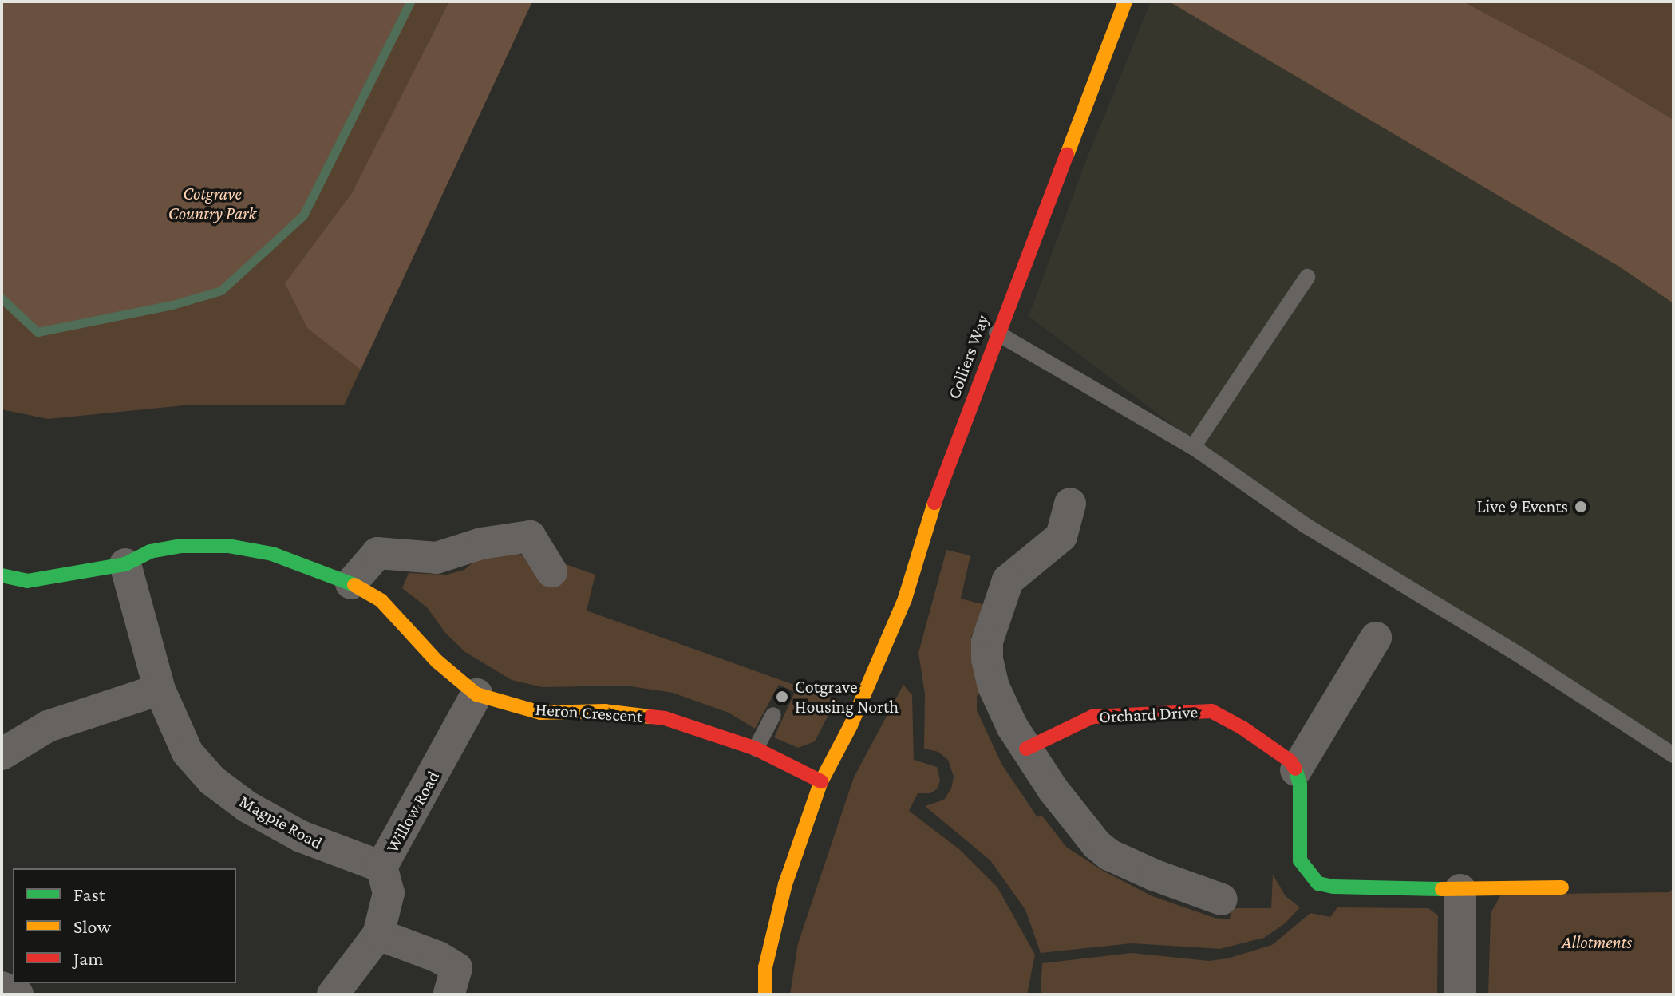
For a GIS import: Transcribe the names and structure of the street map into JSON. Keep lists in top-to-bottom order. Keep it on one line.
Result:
{"streets":{"street":["Colliers Way","Heron Crescent","Orchard Drive","Willow Road","Magpie Road"]},"crossings":[["Colliers Way","Heron Crescent"],["Heron Crescent","Willow Road"],["Heron Crescent","Magpie Road"],["Willow Road","Magpie Road"]],"parks":["Cotgrave Country Park","Allotments"],"places":["Live 9 Events","Cotgrave Housing North"],"legend":["Fast","Slow","Jam"]}
